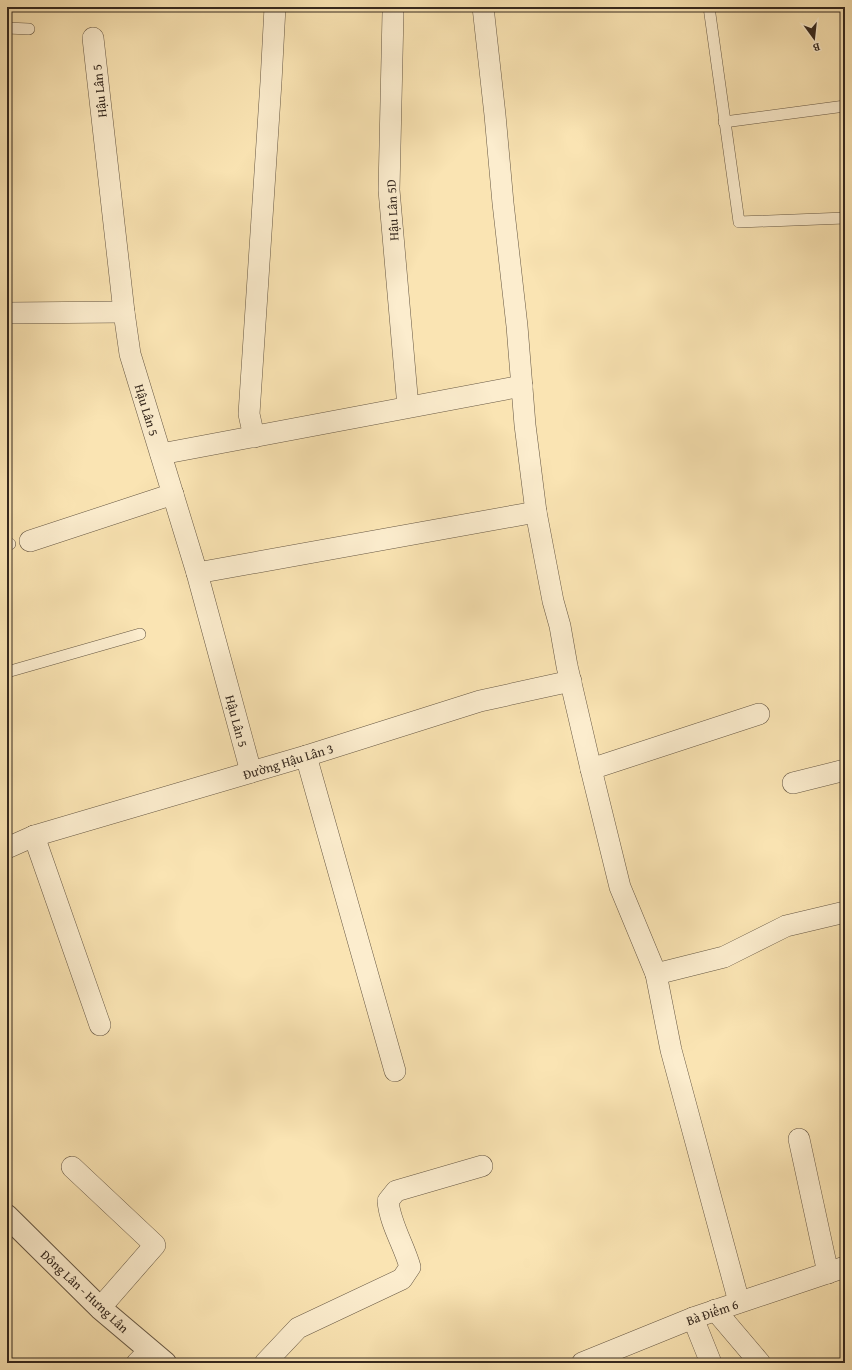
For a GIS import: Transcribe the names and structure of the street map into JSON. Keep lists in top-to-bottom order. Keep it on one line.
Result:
{"streets":{"street":["Hậu Lân 5","Hậu Lân 5D","Đường Hậu Lân 3","Đông Lân - Hưng Lân","Bà Điểm 6"]},"crossings":[["Hậu Lân 5","Đường Hậu Lân 3"]],"north":"bottom"}
